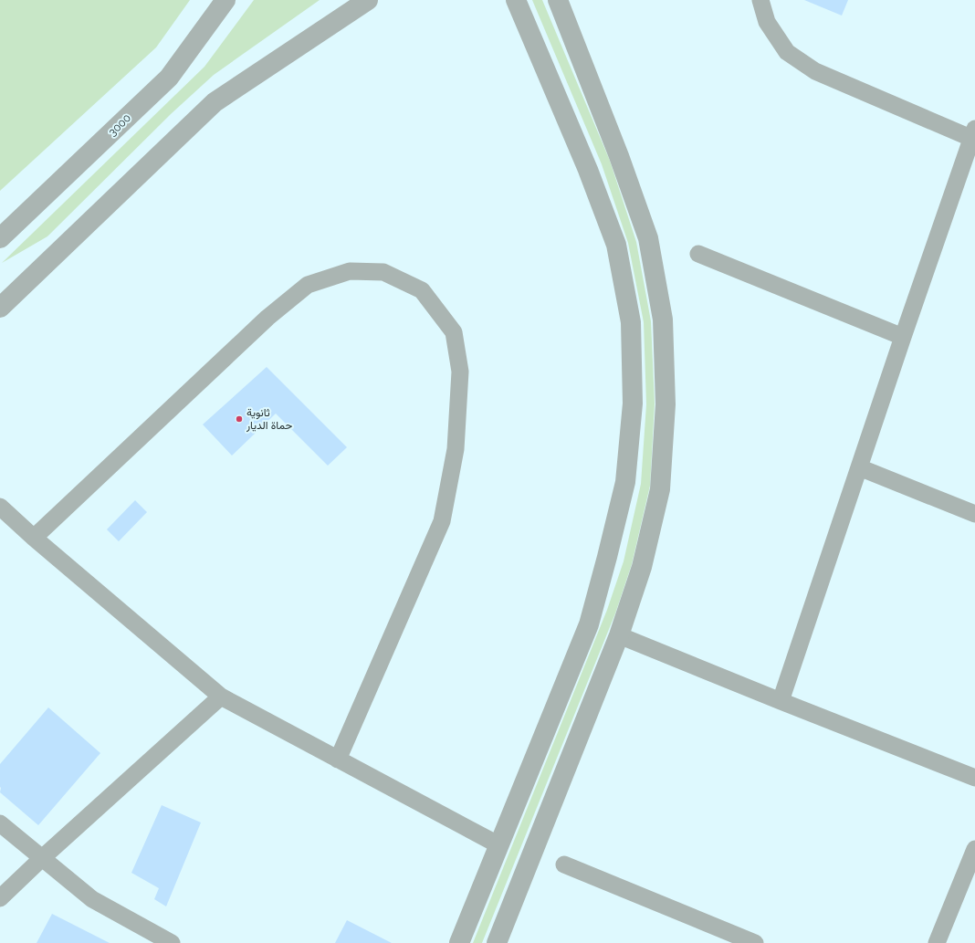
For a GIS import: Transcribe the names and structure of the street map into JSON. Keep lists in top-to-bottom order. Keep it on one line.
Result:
{"streets":{"street":["3000"]},"places":["ثانوية حماة الديار"]}
